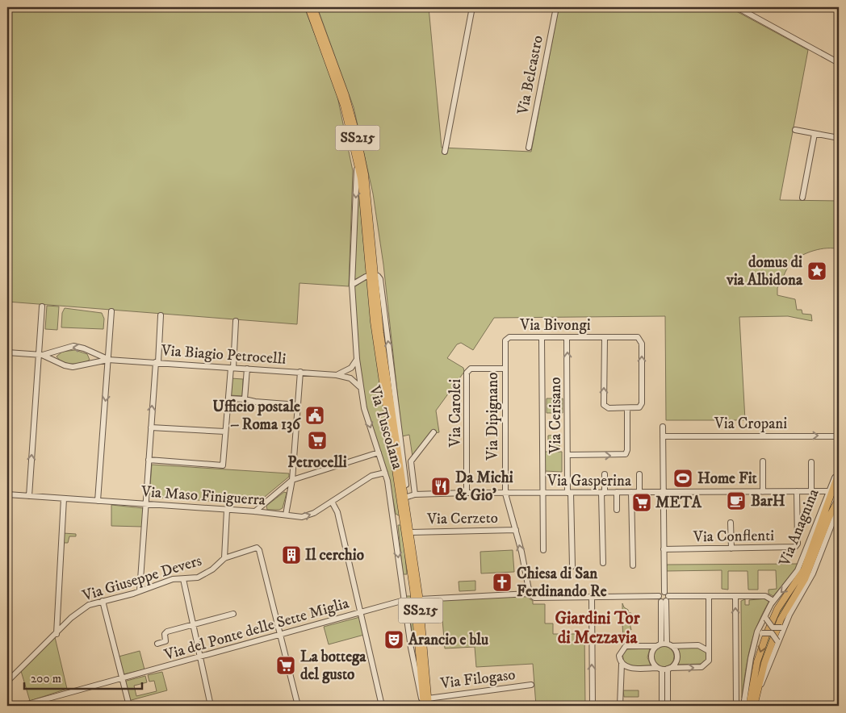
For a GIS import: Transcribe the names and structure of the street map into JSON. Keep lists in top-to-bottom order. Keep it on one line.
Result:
{"streets":{"main road":["SS215","Via Tuscolana","Via Anagnina"],"street":["Via Belcastro","Via Bivongi","Via Biagio Petrocelli","Via Carolei","Via Cerisano","Via Dipignano","Via Cropani","Via Gasperina","Via Maso Finiguerra","Via Cerzeto","Via Conflenti","Via Giuseppe Devers","Via del Ponte delle Sette Miglia","Via Filogaso"]},"crossings":[["Via Bivongi","Via Cerisano"],["Via Bivongi","Via Dipignano"],["Via Biagio Petrocelli","Via Tuscolana"],["Via Carolei","Via Dipignano"],["Via Carolei","Via Gasperina"],["Via Cerisano","Via Gasperina"],["Via Dipignano","Via Gasperina"],["Via Dipignano","Via Cerzeto"],["Via Tuscolana","Via Gasperina"],["Via Tuscolana","Via Maso Finiguerra"],["Via Tuscolana","Via Cerzeto"],["Via Tuscolana","Via del Ponte delle Sette Miglia"],["Via Tuscolana","Via Filogaso"],["Via Gasperina","Via Anagnina"],["Via Gasperina","Via Conflenti"],["Via Giuseppe Devers","Via del Ponte delle Sette Miglia"]],"one_way":["Via Cropani"],"districts":["Giardini Tor di Mezzavia"],"places":{"place":["domus di via Albidona"],"public building":["Ufficio postale – Roma 136"],"supermarket":["Petrocelli","META","La bottega del gusto"],"sports":["Home Fit"],"restaurant":["Da Michi & Gio'"],"cafe":["BarH"],"building":["Il cerchio"],"church":["Chiesa di San Ferdinando Re"],"theatre":["Arancio e blu"]},"scale_bar":"200 m"}
